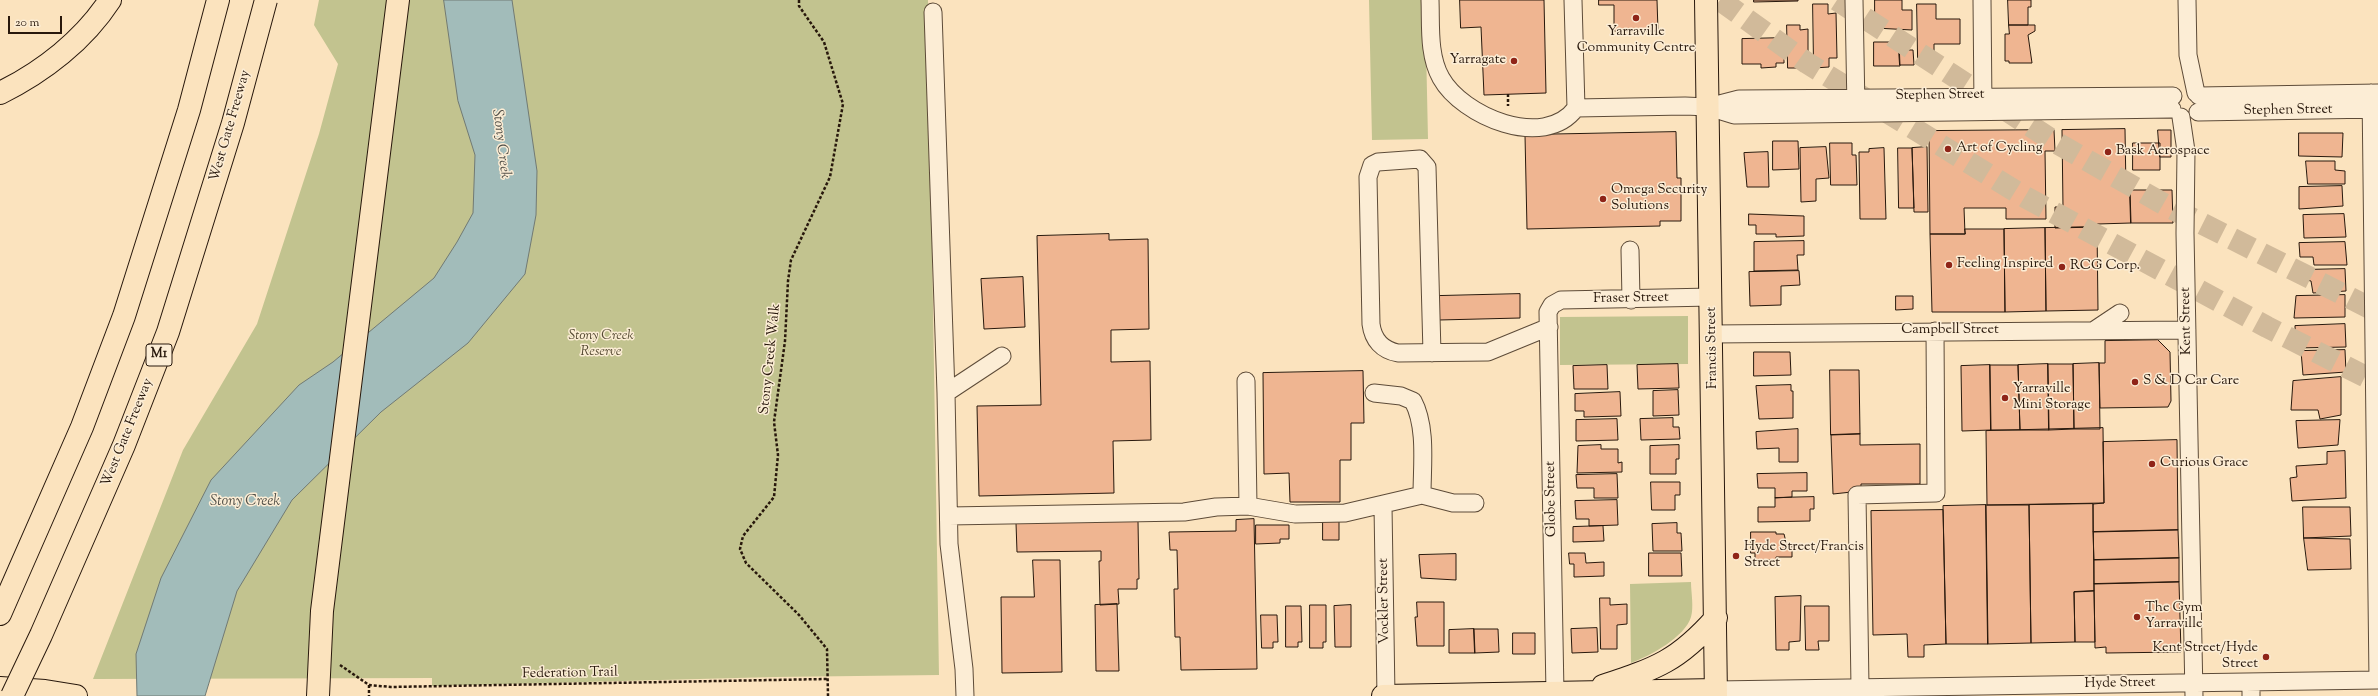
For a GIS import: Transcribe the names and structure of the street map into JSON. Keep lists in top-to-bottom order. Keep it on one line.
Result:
{"streets":{"main road":["West Gate Freeway","Francis Street","M1","Hyde Street"],"street":["Stephen Street","Fraser Street","Kent Street","Campbell Street","Globe Street","Vockler Street"],"path":["Stony Creek Walk","Federation Trail"]},"crossings":[["Stephen Street","Kent Street"],["Stephen Street","Francis Street"],["Fraser Street","Francis Street"],["Fraser Street","Globe Street"],["Kent Street","Campbell Street"],["Kent Street","Hyde Street"],["Campbell Street","Francis Street"],["Francis Street","Hyde Street"],["Stony Creek Walk","Federation Trail"],["Globe Street","Hyde Street"],["Vockler Street","Hyde Street"]],"water":["Stony Creek"],"parks":["Stony Creek Reserve"],"places":["Yarraville Community Centre","Yarragate","Art of Cycling","Bask Aerospace","Omega Security Solutions","Feeling Inspired","RCG Corp.","S & D Car Care","Yarraville Mini Storage","Curious Grace","Hyde Street/Francis Street","The Gym Yarraville","Kent Street/Hyde Street"],"scale_bar":"20 m"}
